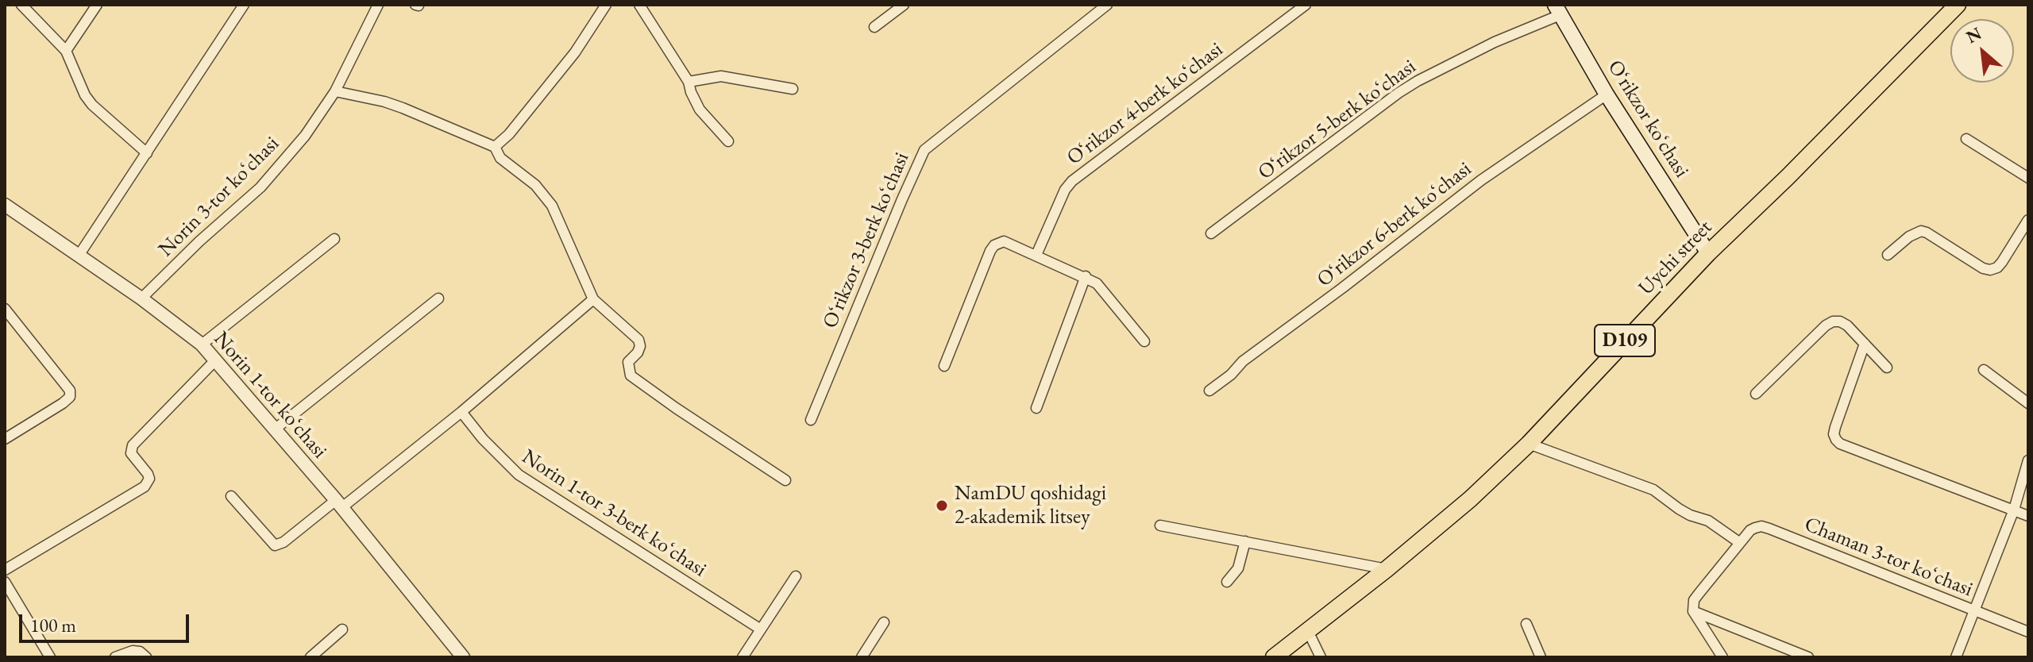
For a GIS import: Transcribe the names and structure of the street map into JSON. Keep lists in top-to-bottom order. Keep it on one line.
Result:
{"streets":{"main road":["Oʻrikzor koʻchasi","Uychi street","D109"],"street":["Oʻrikzor 4-berk koʻchasi","Oʻrikzor 5-berk koʻchasi","Norin 3-tor koʻchasi","Oʻrikzor 6-berk koʻchasi","Oʻrikzor 3-berk koʻchasi","Norin 1-tor koʻchasi","Norin 1-tor 3-berk koʻchasi","Chaman 3-tor koʻchasi"]},"crossings":[["Oʻrikzor koʻchasi","Oʻrikzor 5-berk koʻchasi"],["Oʻrikzor koʻchasi","Oʻrikzor 6-berk koʻchasi"],["Oʻrikzor koʻchasi","Uychi street"],["Norin 3-tor koʻchasi","Norin 1-tor koʻchasi"]],"places":["NamDU qoshidagi 2-akademik litsey"],"scale_bar":"100 m","north":"top left"}
